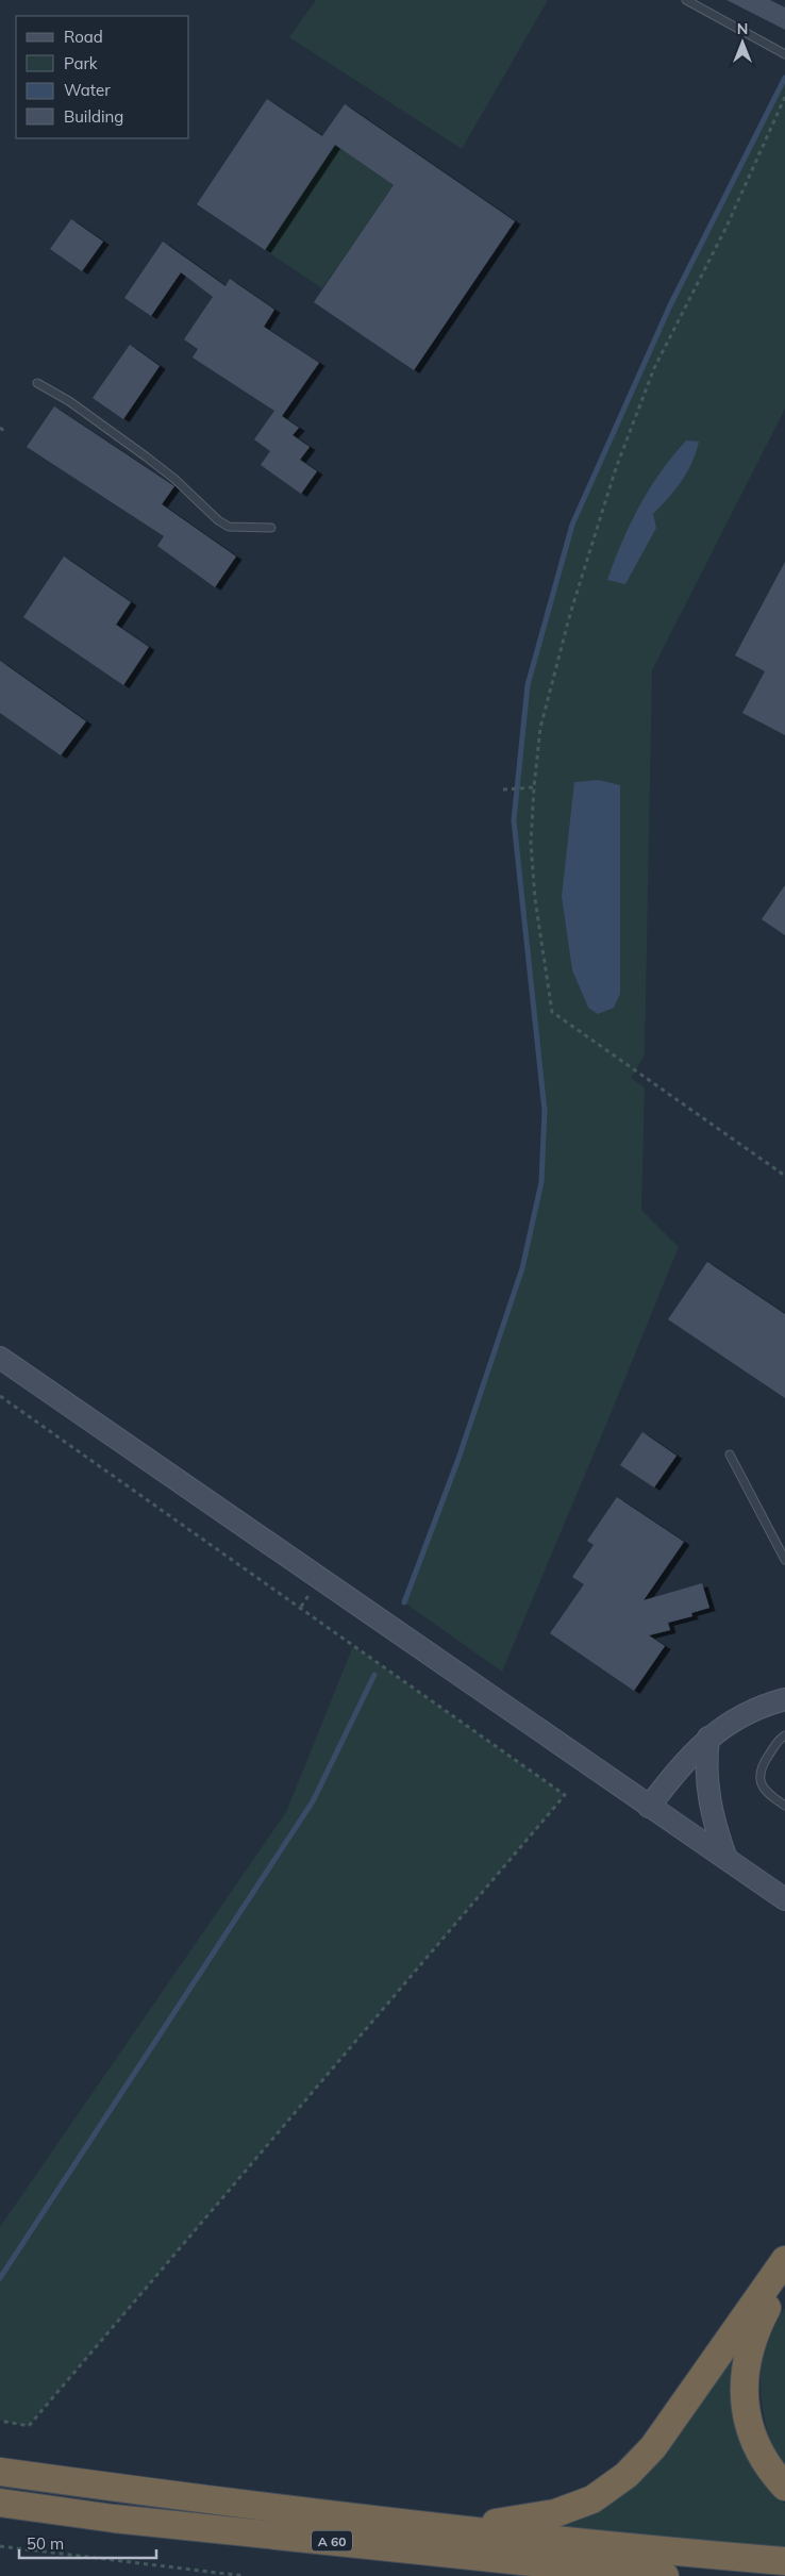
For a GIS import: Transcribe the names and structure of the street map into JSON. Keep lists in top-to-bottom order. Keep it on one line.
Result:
{"streets":{"highway":["A 60"]},"legend":["Road","Park","Water","Building"],"scale_bar":"50 m","north":"top"}
